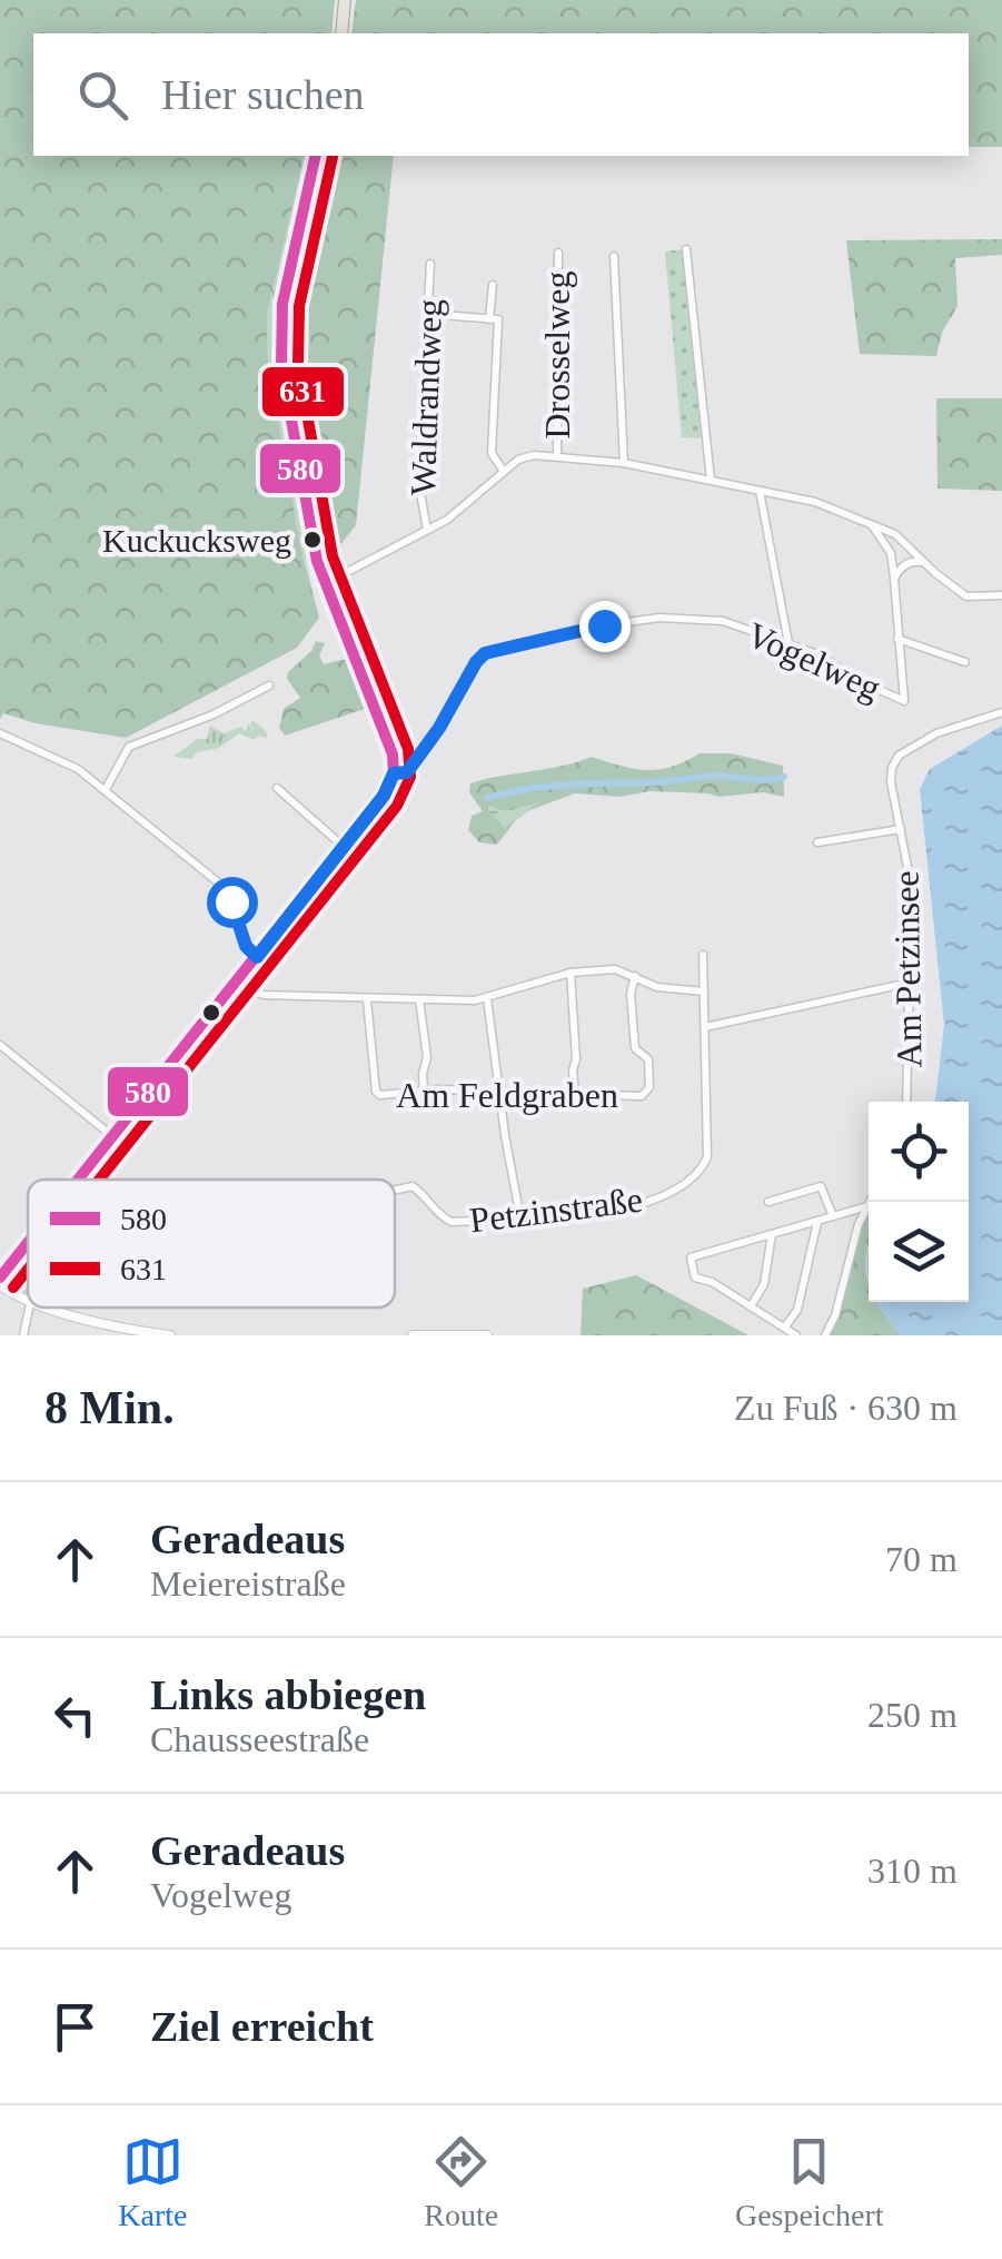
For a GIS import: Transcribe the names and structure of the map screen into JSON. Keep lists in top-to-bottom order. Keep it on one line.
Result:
{"streets":{"street":["Drosselweg","Waldrandweg","Vogelweg","Am Petzinsee","Am Feldgraben","Petzinstraße"]},"places":["Kuckucksweg"],"lines":["transit line 580","transit line 631"],"legend":["580","631"],"page":{"search":"Hier suchen","heading":["8 Min.","Zu Fuß · 630 m"],"list":[["Geradeaus","Meiereistraße","70 m"],["Links abbiegen","Chausseestraße","250 m"],["Geradeaus","Vogelweg","310 m"],"Ziel erreicht"],"nav":["Karte","Route","Gespeichert"]}}
